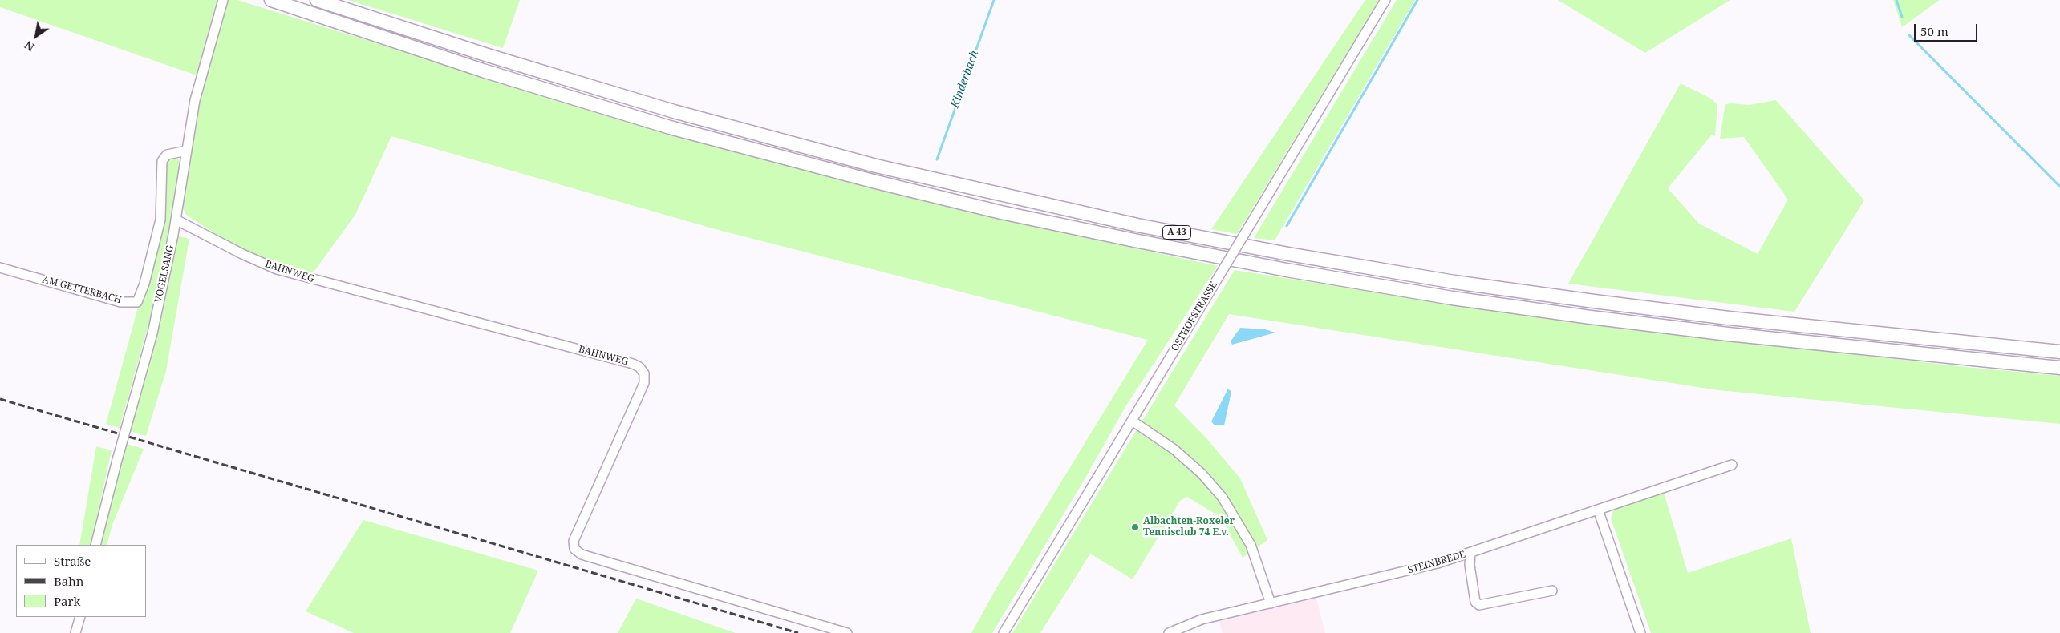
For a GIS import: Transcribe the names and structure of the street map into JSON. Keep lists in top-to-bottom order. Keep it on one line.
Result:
{"streets":{"highway":["A 43"],"street":["BAHNWEG","VOGELSANG","AM GETTERBACH","OSTHOFSTRASSE","STEINBREDE"]},"crossings":[["BAHNWEG","VOGELSANG"],["VOGELSANG","AM GETTERBACH"]],"water":["Kinderbach"],"places":["Albachten-Roxeler Tennisclub 74 E.v."],"legend":["Straße","Bahn","Park"],"scale_bar":"50 m","north":"bottom left"}
